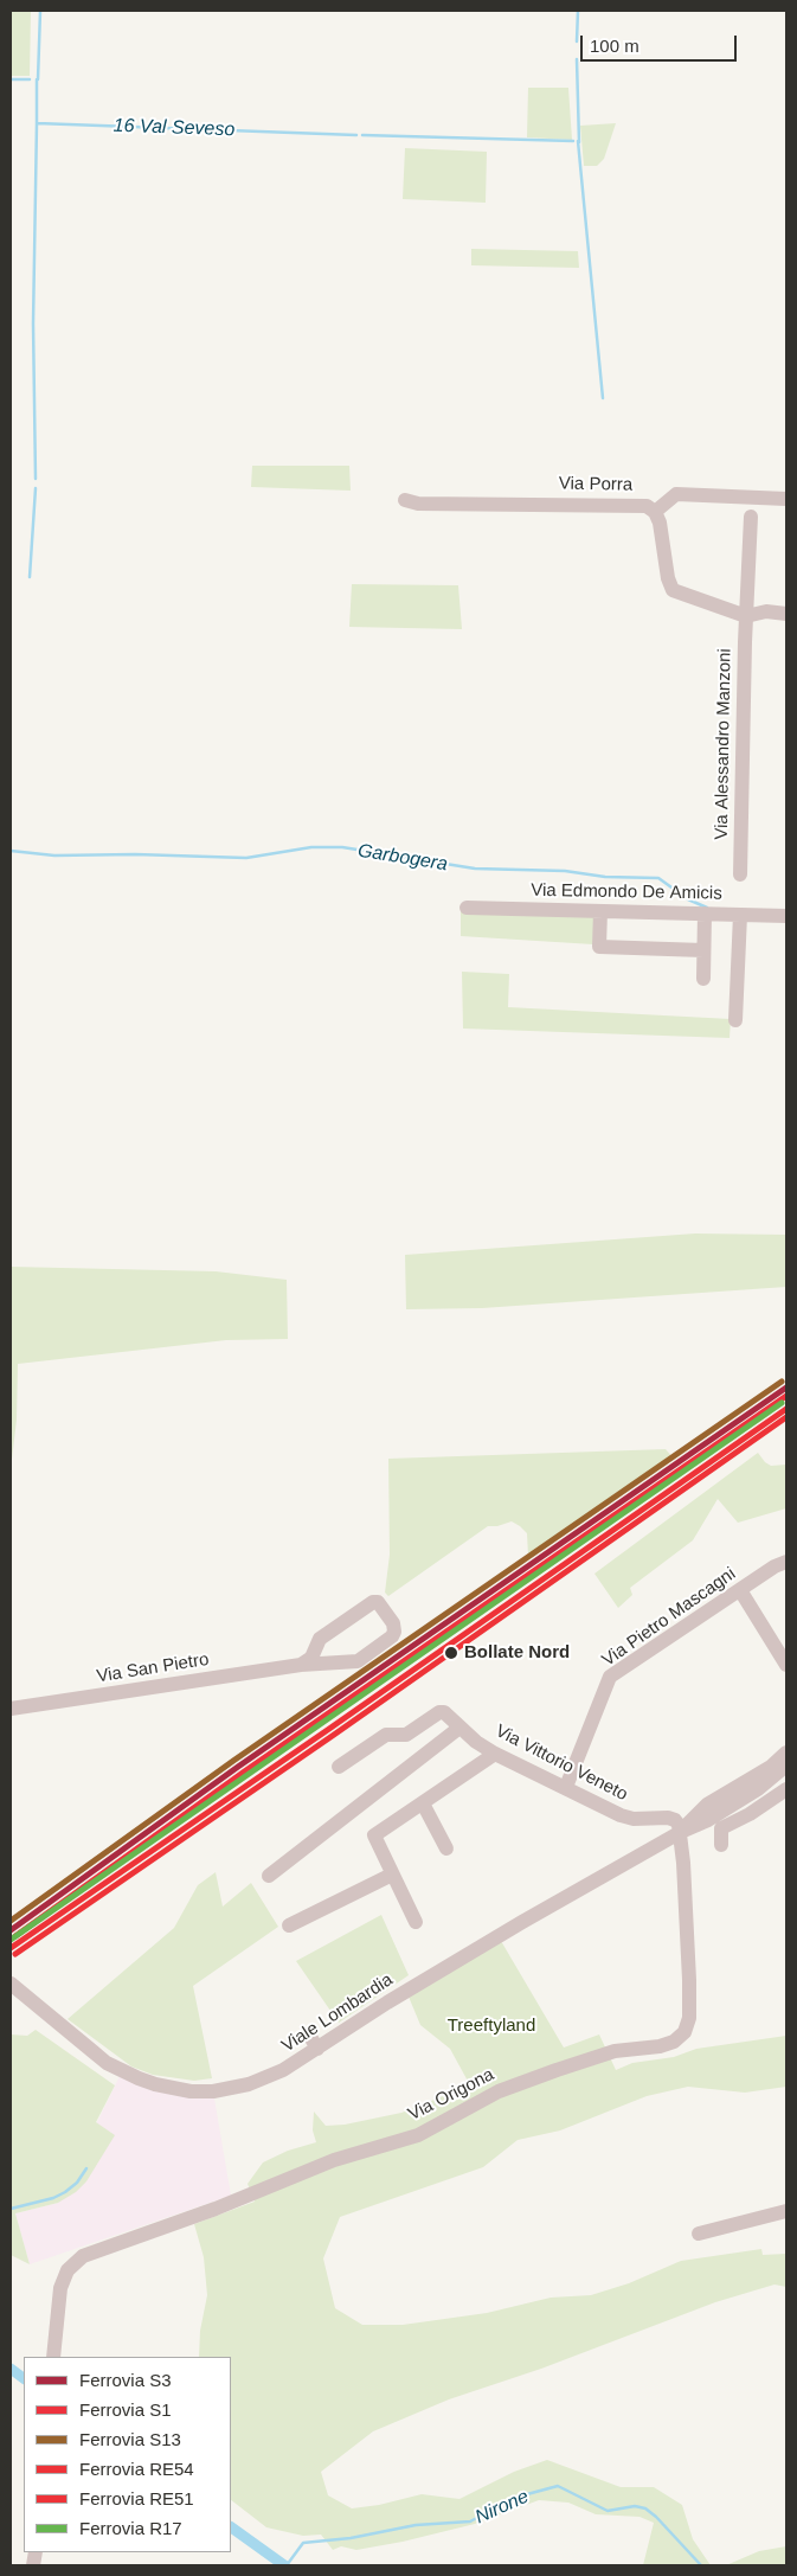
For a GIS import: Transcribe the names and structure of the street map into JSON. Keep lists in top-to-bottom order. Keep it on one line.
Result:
{"streets":{"street":["Via Porra","Via Alessandro Manzoni","Via Edmondo De Amicis","Via Pietro Mascagni","Via San Pietro","Via Vittorio Veneto","Viale Lombardia","Via Origona"]},"crossings":[["Via Pietro Mascagni","Via Vittorio Veneto"],["Via Vittorio Veneto","Viale Lombardia"],["Via Vittorio Veneto","Via Origona"],["Viale Lombardia","Via Origona"]],"water":["16 Val Seveso","Garbogera","Nirone"],"parks":["Treeftyland"],"places":["Bollate Nord"],"lines":["rail line S13","rail line S3","rail line S1","rail line R17","rail line RE54","rail line RE51"],"legend":["Ferrovia S3","Ferrovia S1","Ferrovia S13","Ferrovia RE54","Ferrovia RE51","Ferrovia R17"],"scale_bar":"100 m"}
